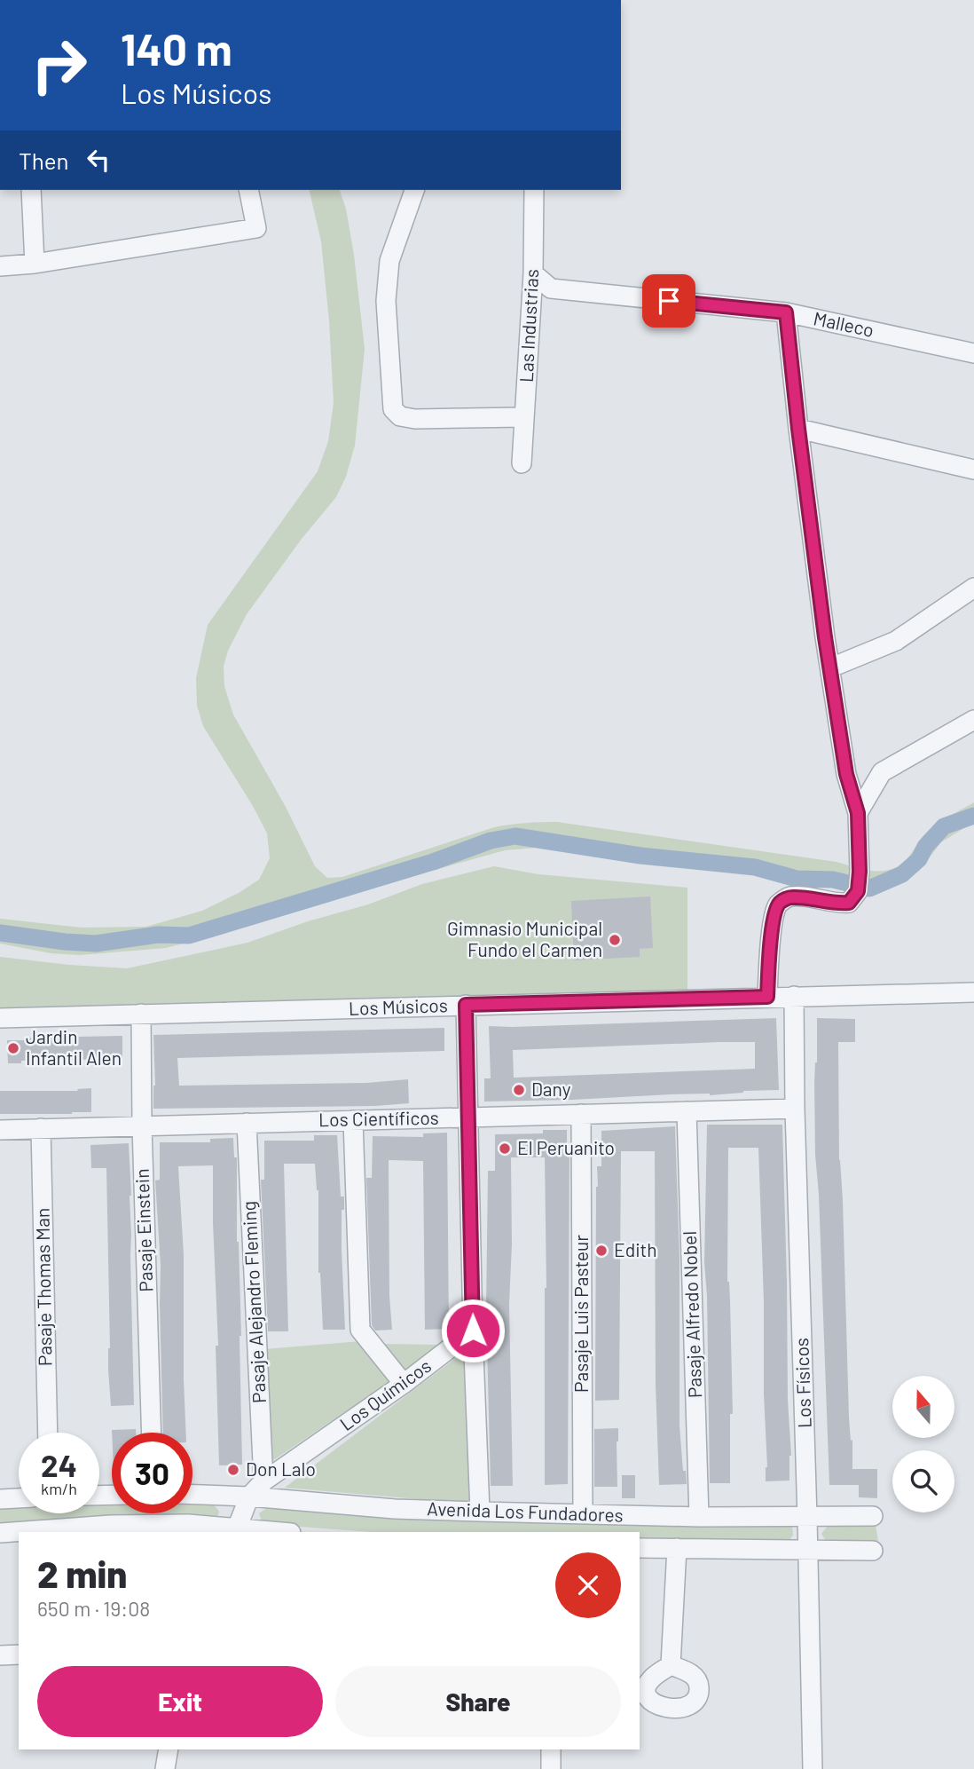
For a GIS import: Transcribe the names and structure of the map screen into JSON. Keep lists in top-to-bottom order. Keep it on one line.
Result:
{"streets":{"street":["Malleco","Las Industrias","Los Músicos","Los Científicos","Pasaje Einstein","Pasaje Thomas Man","Pasaje Alejandro Fleming","Pasaje Luis Pasteur","Pasaje Alfredo Nobel","Los Físicos","Los Químicos","Avenida Los Fundadores"]},"crossings":[["Malleco","Las Industrias"],["Los Músicos","Pasaje Einstein"],["Los Músicos","Los Físicos"],["Los Científicos","Pasaje Einstein"],["Los Científicos","Pasaje Thomas Man"],["Los Científicos","Pasaje Alejandro Fleming"],["Los Científicos","Pasaje Luis Pasteur"],["Los Científicos","Pasaje Alfredo Nobel"],["Los Científicos","Los Físicos"],["Pasaje Alejandro Fleming","Los Químicos"],["Pasaje Luis Pasteur","Avenida Los Fundadores"],["Pasaje Alfredo Nobel","Avenida Los Fundadores"],["Los Físicos","Avenida Los Fundadores"],["Los Químicos","Avenida Los Fundadores"]],"places":["Gimnasio Municipal Fundo el Carmen","Jardin Infantil Alen","Dany","El Peruanito","Edith","Don Lalo"],"north":"top","page":{"turn":["140 m","Los Músicos"],"then":"Then","speed":"24 km/h","limit":"30","heading":["2 min","650 m · 19:08"],"buttons":["Exit","Share"]}}
